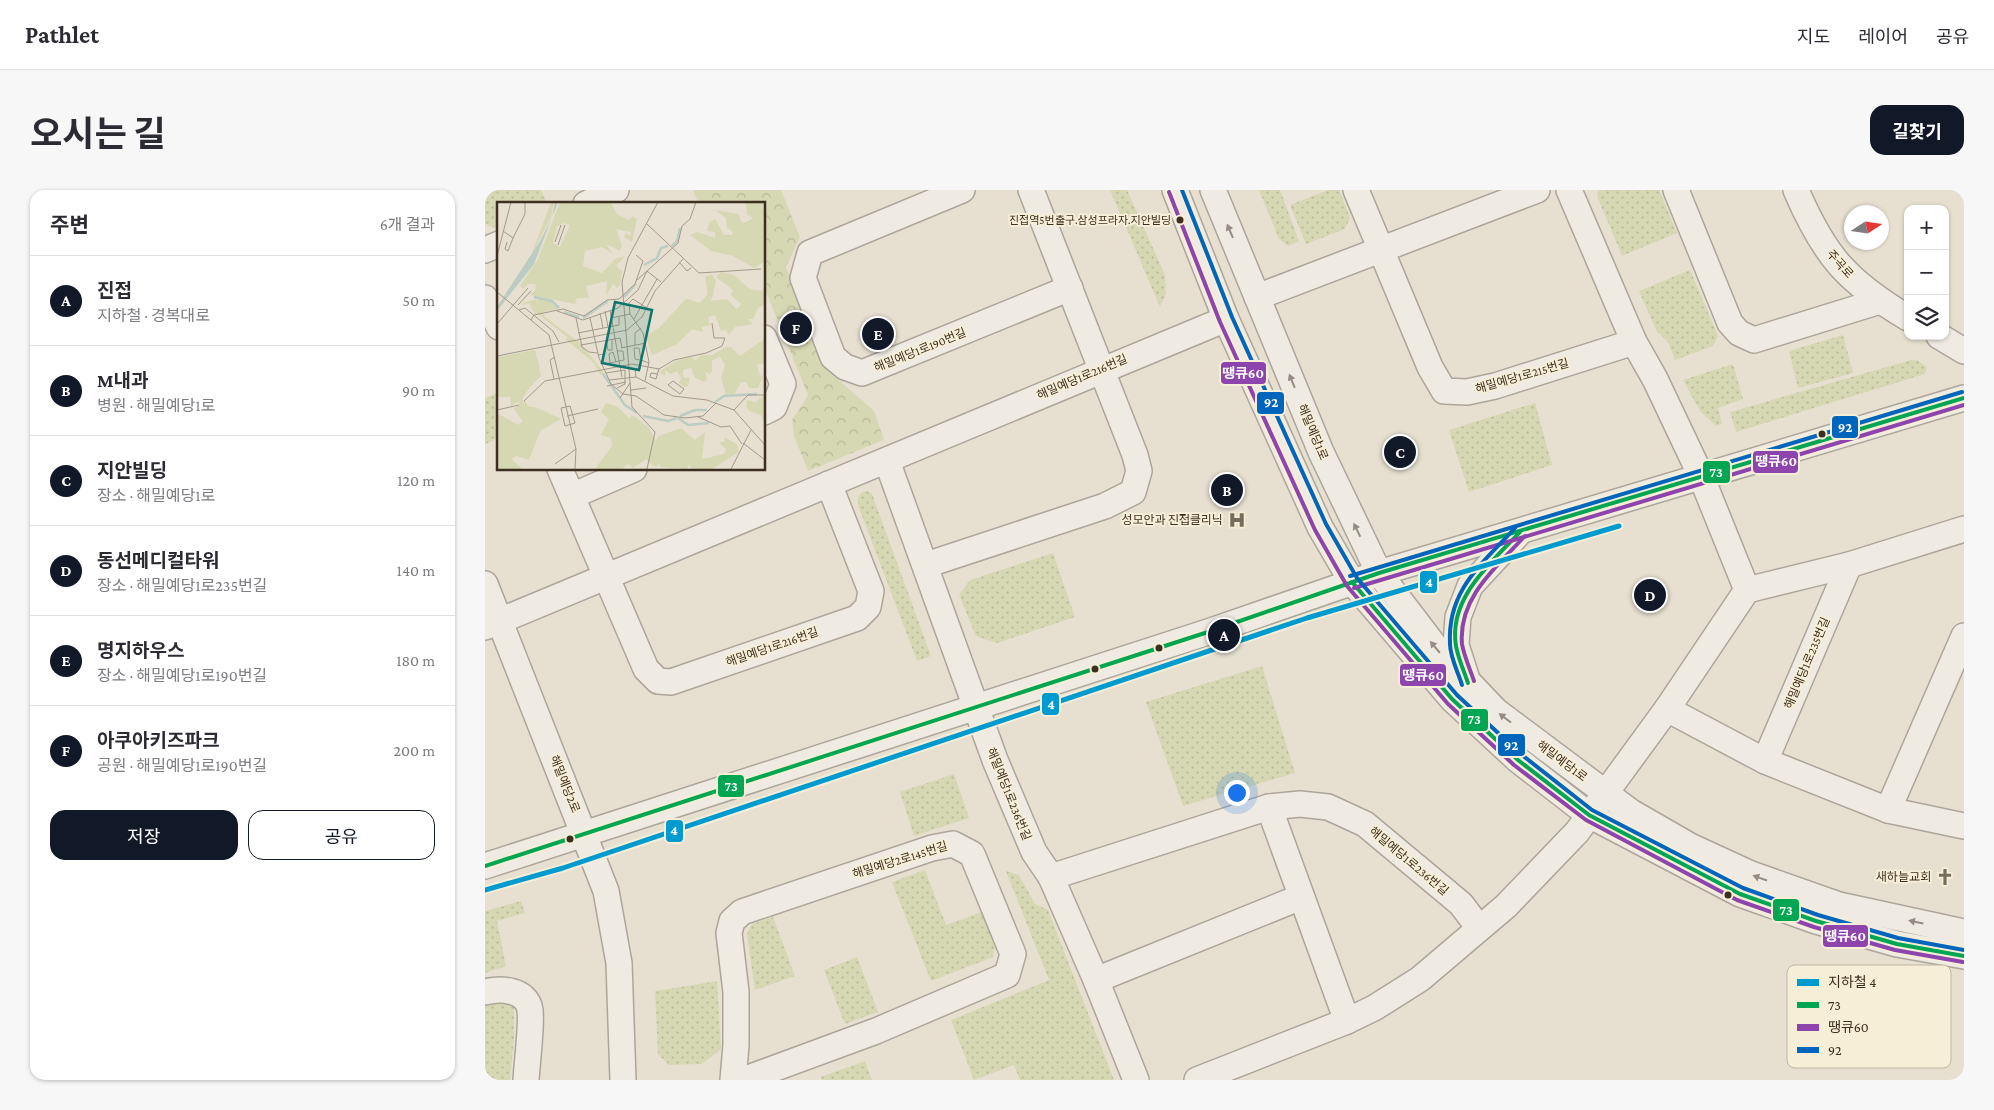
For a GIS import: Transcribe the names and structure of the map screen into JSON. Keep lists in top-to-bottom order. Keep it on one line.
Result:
{"streets":{"street":["주곡로","해밀예당1로190번길","해밀예당1로215번길","해밀예당1로216번길","해밀예당1로","해밀예당1로235번길","해밀예당2로","해밀예당1로236번길","해밀예당2로145번길"]},"crossings":[["해밀예당1로216번길","해밀예당1로"],["해밀예당1로216번길","해밀예당2로"],["해밀예당1로216번길","해밀예당1로236번길"]],"places":{"other":["진접역5번출구.삼성프라자.지안빌딩"],"hospital":["성모안과 진접클리닉"],"church":["새하늘교회"]},"lines":["transit line 92","transit line 땡큐60","transit line 73","metro line 4"],"legend":["지하철 4","73","땡큐60","92"],"north":"right","page":{"header":"Pathlet","nav":["지도","레이어","공유"],"title":"오시는 길","buttons":["길찾기",["저장","공유"]],"heading":["주변","6개 결과"],"map_buttons":["+","−"],"list":[{"mark":"A","name":"진접","note":"지하철 · 경복대로","value":"50 m"},{"mark":"B","name":"M내과","note":"병원 · 해밀예당1로","value":"90 m"},{"mark":"C","name":"지안빌딩","note":"장소 · 해밀예당1로","value":"120 m"},{"mark":"D","name":"동선메디컬타워","note":"장소 · 해밀예당1로235번길","value":"140 m"},{"mark":"E","name":"명지하우스","note":"장소 · 해밀예당1로190번길","value":"180 m"},{"mark":"F","name":"아쿠아키즈파크","note":"공원 · 해밀예당1로190번길","value":"200 m"}],"pins":["F","E","C","B","D","A"]}}
